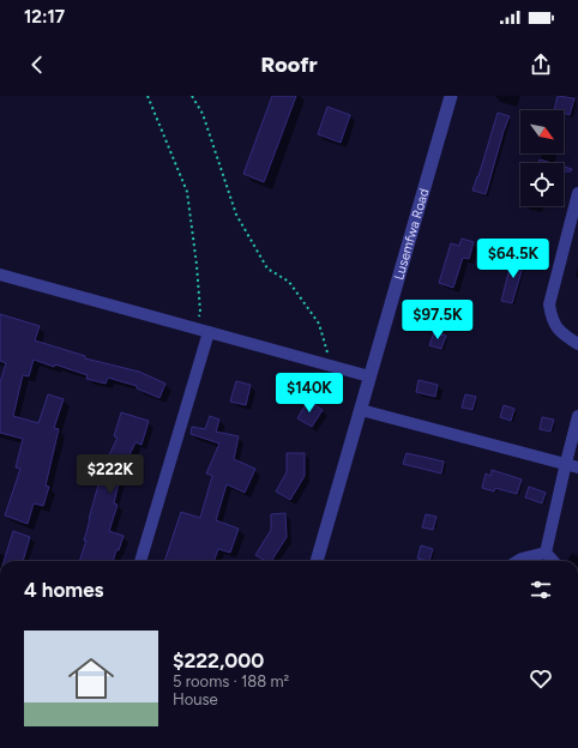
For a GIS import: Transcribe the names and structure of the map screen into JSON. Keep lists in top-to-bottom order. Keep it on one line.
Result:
{"streets":{"street":["Lusemfwa Road"]},"north":"bottom right","page":{"status":"12:17","header":"Roofr","price":["$64.5K","$97.5K","$140K","$222K"],"heading":"4 homes","list":[{"name":"$222,000","note":"5 rooms · 188 m² · House"}]}}
